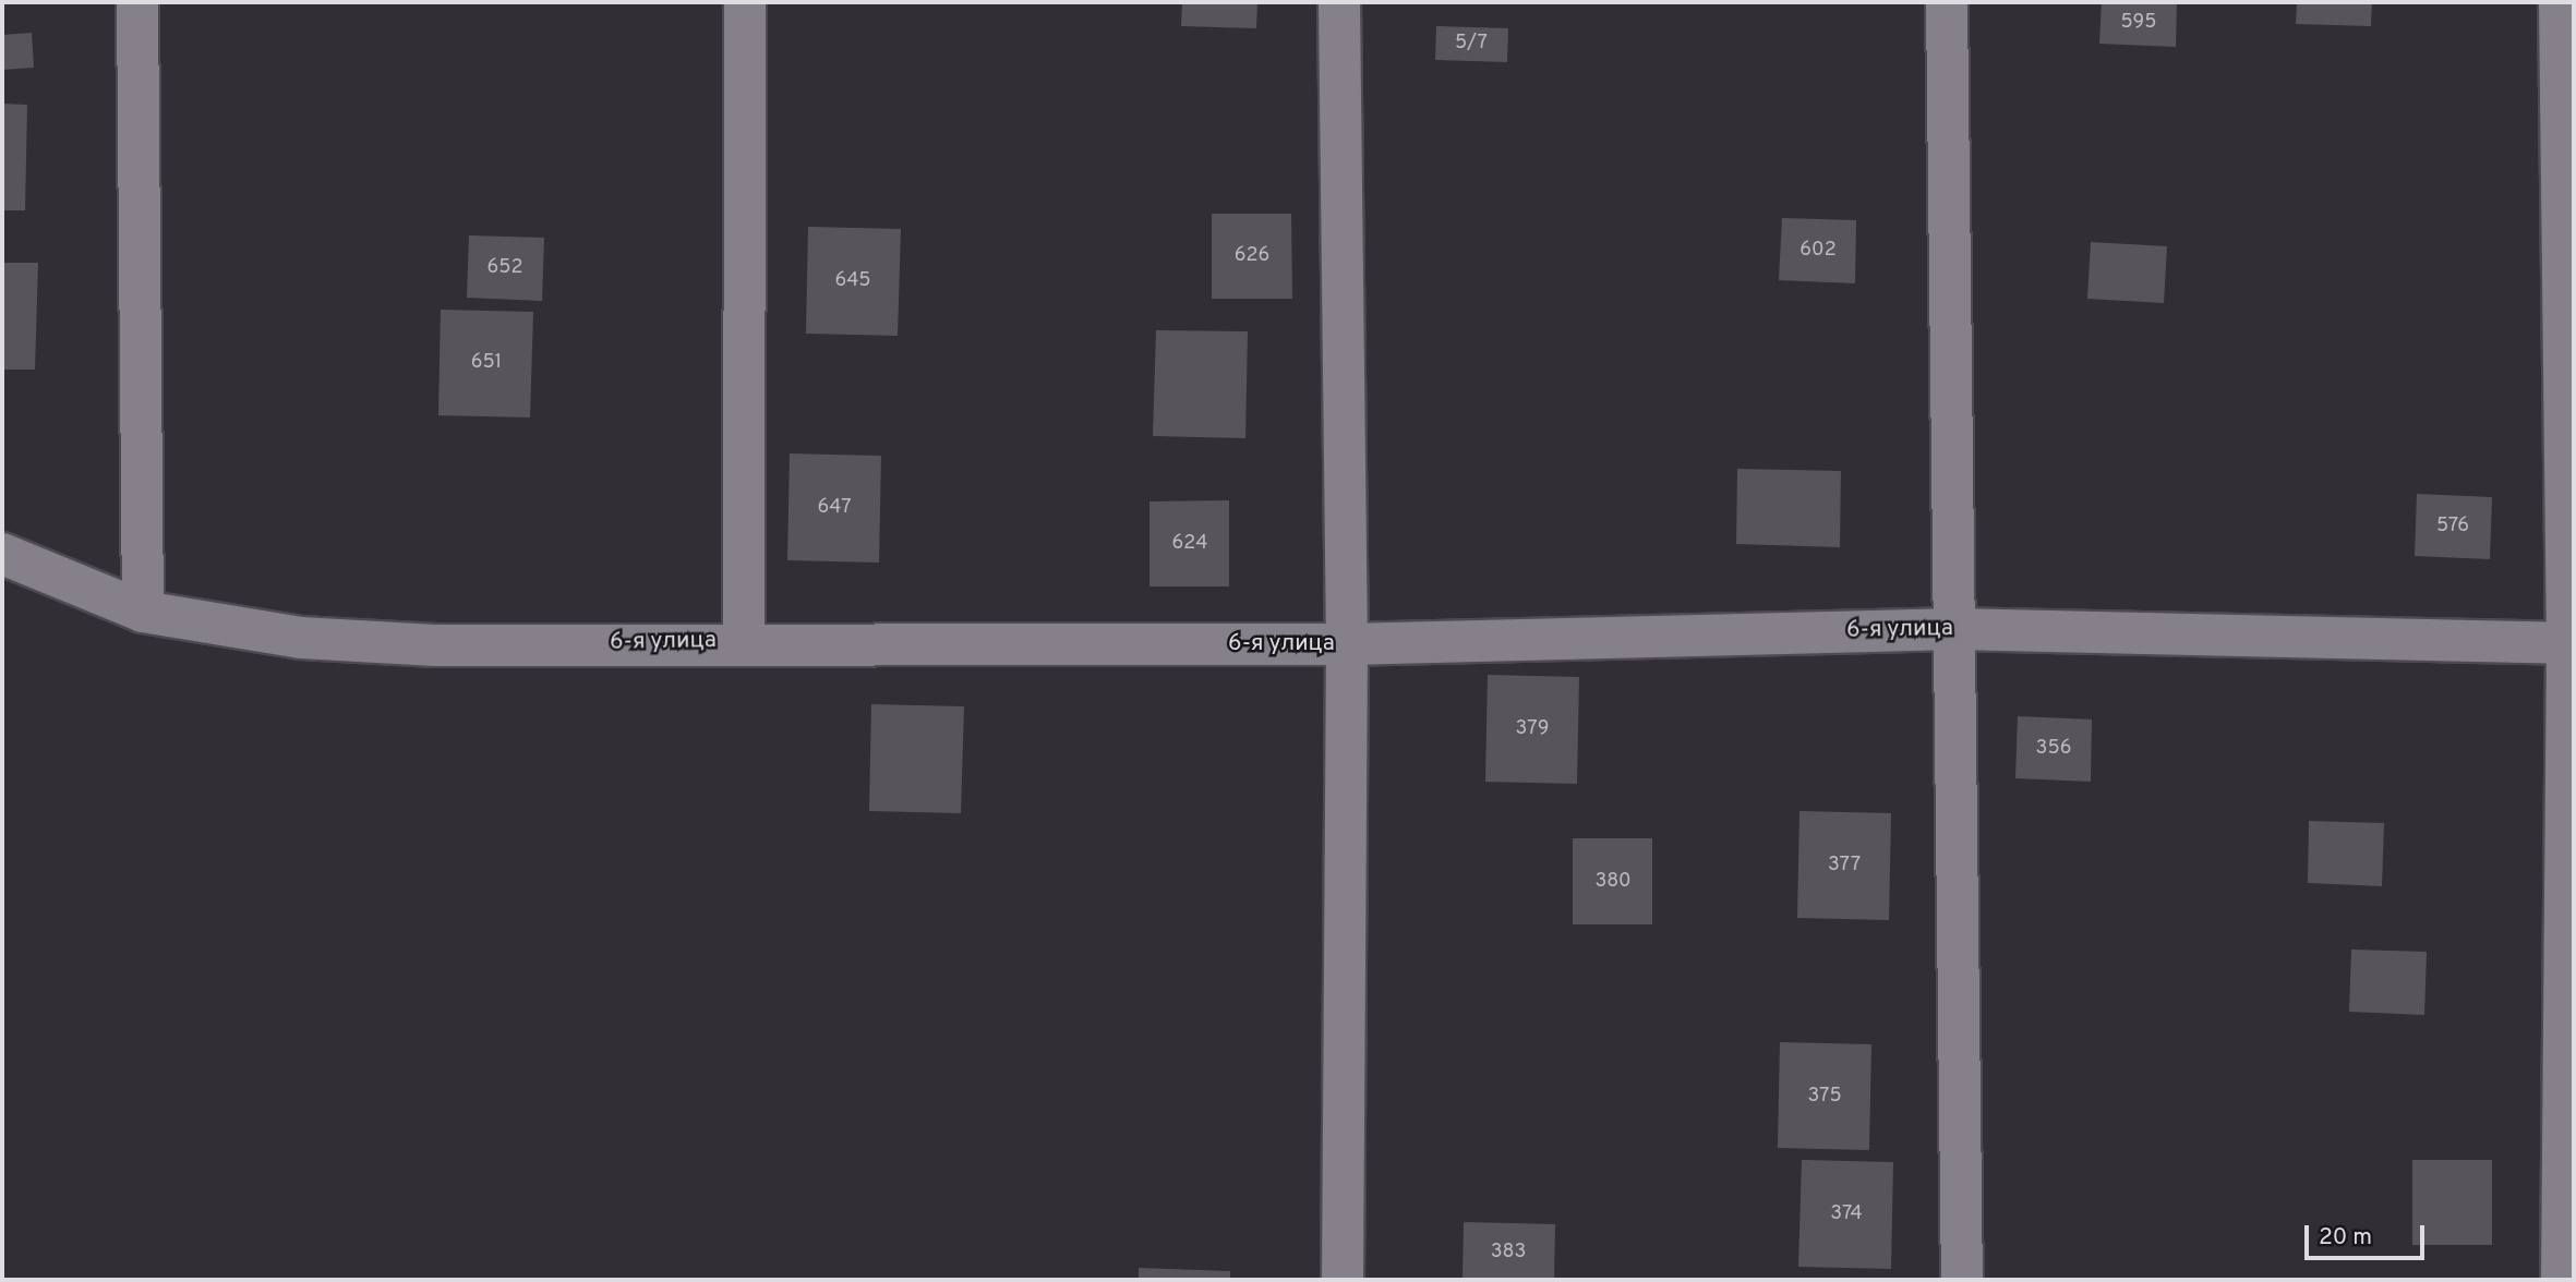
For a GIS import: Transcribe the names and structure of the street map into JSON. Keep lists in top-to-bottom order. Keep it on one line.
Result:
{"streets":{"street":["6-я улица"]},"house_numbers":["595","5/7","602","626","652","645","651","647","576","624","379","356","377","380","375","374","383"],"scale_bar":"20 m"}
